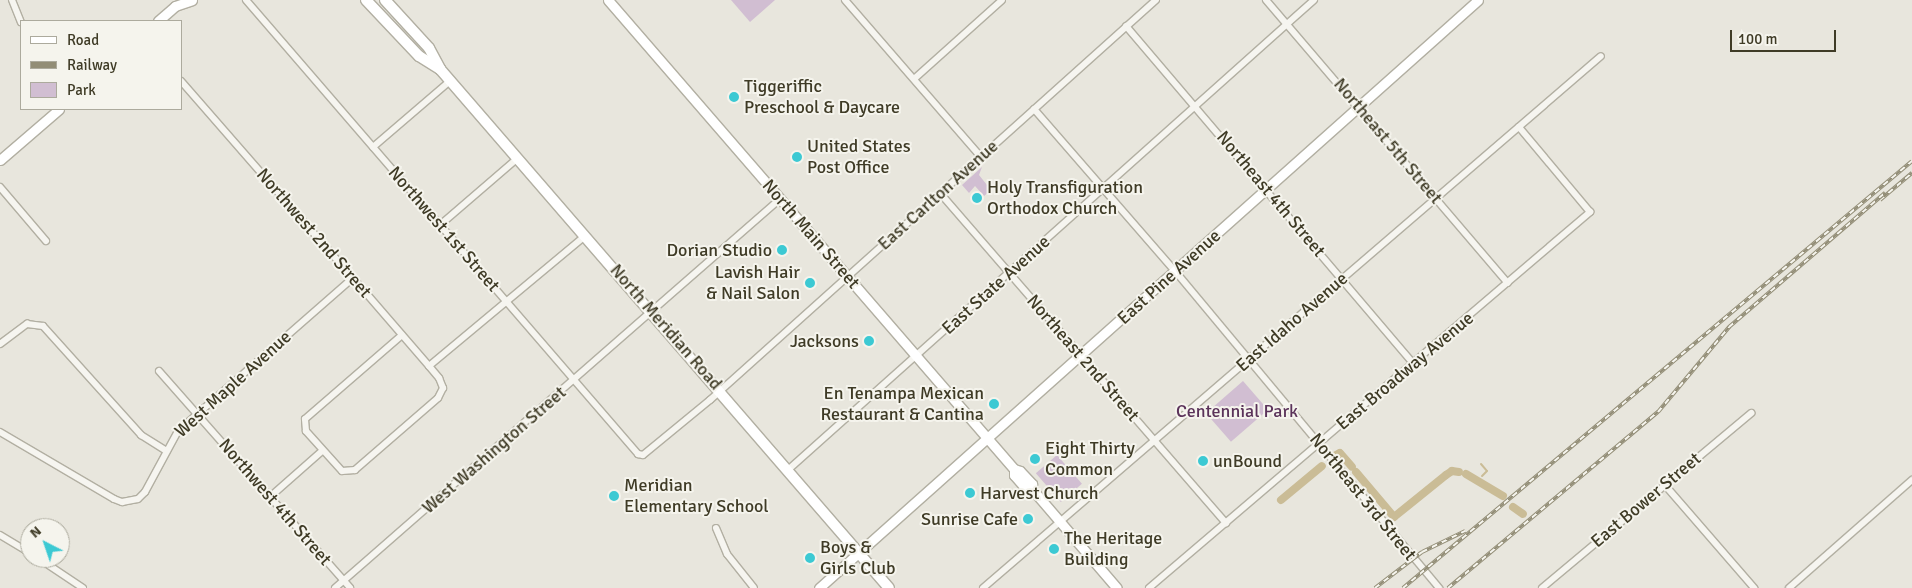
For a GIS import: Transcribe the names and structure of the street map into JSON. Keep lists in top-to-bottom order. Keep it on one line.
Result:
{"streets":{"main road":["North Meridian Road"],"street":["Northeast 5th Street","Northeast 4th Street","East Carlton Avenue","Northwest 1st Street","Northwest 2nd Street","North Main Street","East Pine Avenue","East State Avenue","East Idaho Avenue","Northeast 2nd Street","East Broadway Avenue","West Maple Avenue","West Washington Street","Northeast 3rd Street","East Bower Street","Northwest 4th Street"]},"crossings":[["Northeast 5th Street","East Pine Avenue"],["Northeast 5th Street","East State Avenue"],["Northeast 5th Street","East Idaho Avenue"],["Northeast 5th Street","East Broadway Avenue"],["Northeast 4th Street","East Carlton Avenue"],["Northeast 4th Street","East Pine Avenue"],["Northeast 4th Street","East State Avenue"],["Northeast 4th Street","East Idaho Avenue"],["Northeast 4th Street","East Broadway Avenue"],["East Carlton Avenue","Northwest 1st Street"],["East Carlton Avenue","North Main Street"],["East Carlton Avenue","North Meridian Road"],["East Carlton Avenue","Northeast 2nd Street"],["East Carlton Avenue","Northeast 3rd Street"],["Northwest 1st Street","West Washington Street"],["Northwest 2nd Street","West Maple Avenue"],["North Main Street","East Pine Avenue"],["North Main Street","East State Avenue"],["North Main Street","East Idaho Avenue"],["North Main Street","West Washington Street"],["East Pine Avenue","North Meridian Road"],["East Pine Avenue","Northeast 2nd Street"],["East Pine Avenue","Northeast 3rd Street"],["East State Avenue","North Meridian Road"],["East State Avenue","Northeast 2nd Street"],["East State Avenue","Northeast 3rd Street"],["East Idaho Avenue","Northeast 2nd Street"],["East Idaho Avenue","East Broadway Avenue"],["East Idaho Avenue","Northeast 3rd Street"],["North Meridian Road","West Washington Street"],["Northeast 2nd Street","East Broadway Avenue"],["East Broadway Avenue","Northeast 3rd Street"],["West Maple Avenue","Northwest 4th Street"],["West Washington Street","Northwest 4th Street"]],"parks":["Centennial Park"],"places":["Tiggeriffic Preschool & Daycare","United States Post Office","Holy Transfiguration Orthodox Church","Dorian Studio","Lavish Hair & Nail Salon","Jacksons","En Tenampa Mexican Restaurant & Cantina","Eight Thirty Common","unBound","Harvest Church","Meridian Elementary School","Sunrise Cafe","The Heritage Building","Boys & Girls Club"],"legend":["Road","Railway","Park"],"scale_bar":"100 m","north":"top left"}
